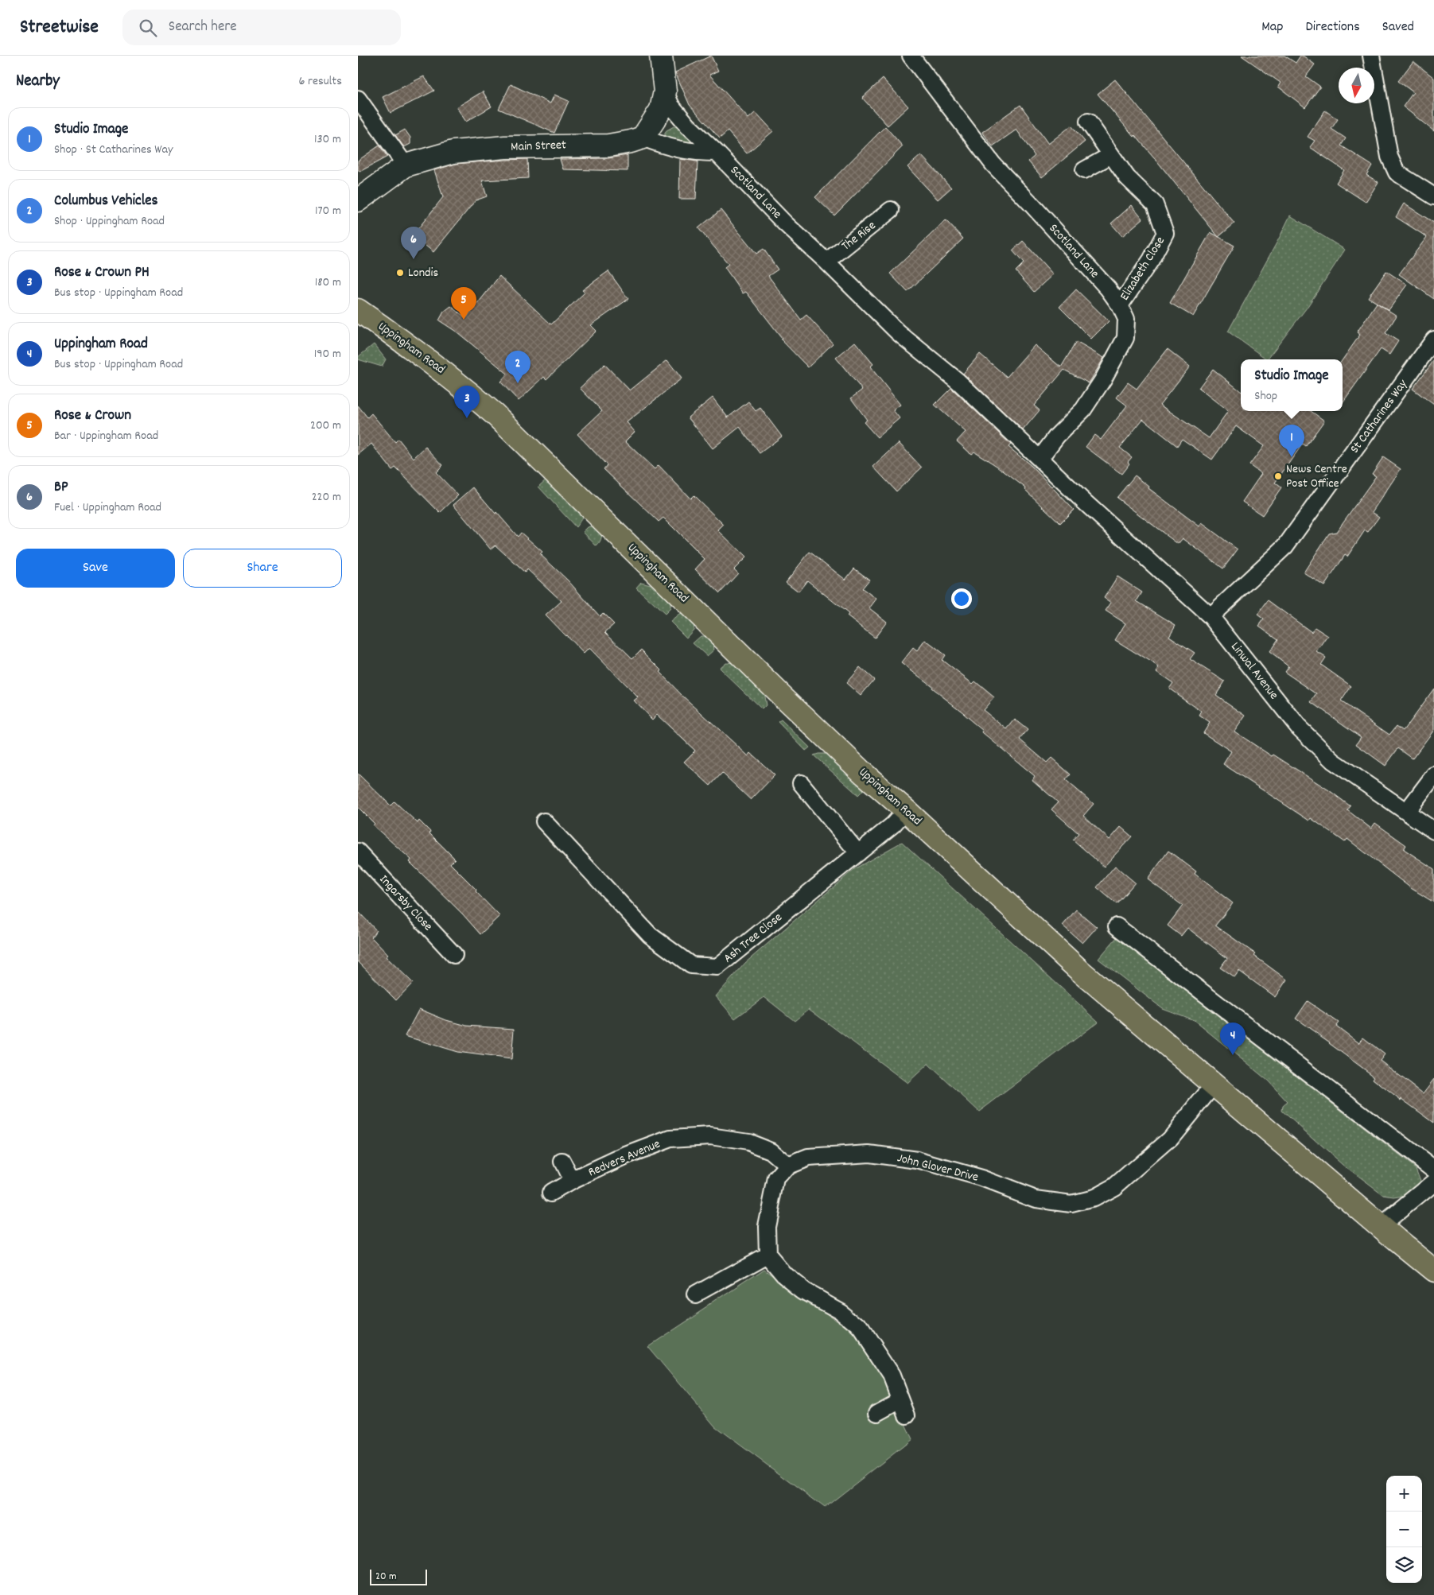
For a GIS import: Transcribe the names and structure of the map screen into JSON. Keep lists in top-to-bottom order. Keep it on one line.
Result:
{"streets":{"highway":["Uppingham Road"],"street":["Main Street","Scotland Lane","The Rise","Elizabeth Close","St Catharines Way","Linwal Avenue","Ingarsby Close","Ash Tree Close","Redvers Avenue","John Glover Drive"]},"crossings":[["Scotland Lane","The Rise"],["Scotland Lane","Elizabeth Close"],["Scotland Lane","Linwal Avenue"],["Uppingham Road","Ash Tree Close"],["Uppingham Road","John Glover Drive"],["St Catharines Way","Linwal Avenue"],["Redvers Avenue","John Glover Drive"]],"places":["Londis","News Centre Post Office"],"scale_bar":"20 m","north":"bottom","page":{"header":"Streetwise","search":"Search here","nav":["Map","Directions","Saved"],"heading":["Nearby","6 results"],"list":[{"mark":"1","name":"Studio Image","note":"Shop · St Catharines Way","value":"130 m"},{"mark":"2","name":"Columbus Vehicles","note":"Shop · Uppingham Road","value":"170 m"},{"mark":"3","name":"Rose & Crown PH","note":"Bus stop · Uppingham Road","value":"180 m"},{"mark":"4","name":"Uppingham Road","note":"Bus stop · Uppingham Road","value":"190 m"},{"mark":"5","name":"Rose & Crown","note":"Bar · Uppingham Road","value":"200 m"},{"mark":"6","name":"BP","note":"Fuel · Uppingham Road","value":"220 m"}],"pins":["6","5","2","3","1","4"],"popup":["Studio Image","Shop"],"buttons":["Save","Share"],"map_buttons":["+","−"],"scale":"20 m"}}
